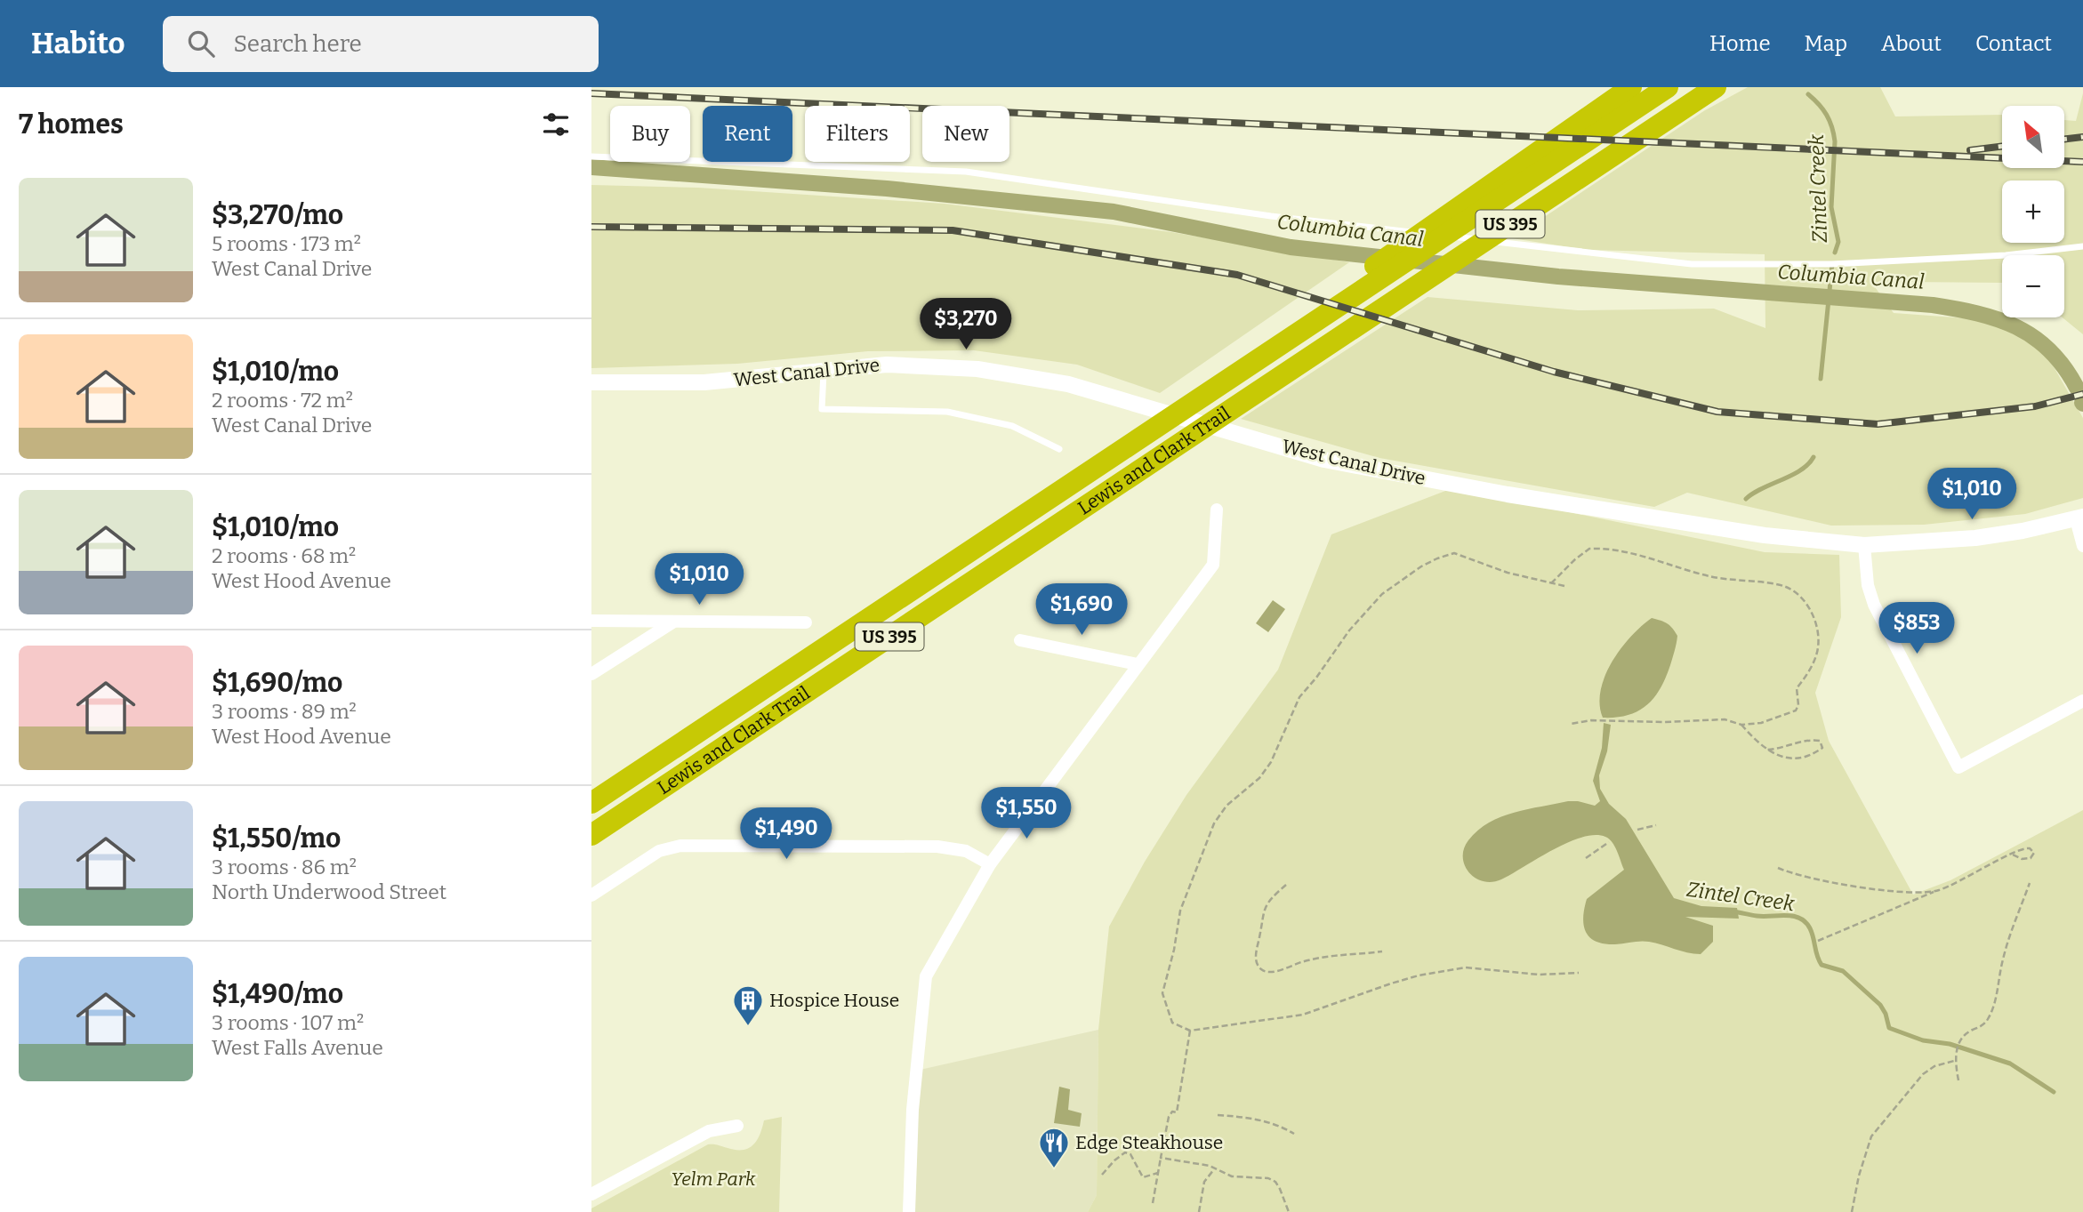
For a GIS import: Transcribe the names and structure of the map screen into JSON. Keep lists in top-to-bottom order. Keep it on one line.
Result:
{"streets":{"highway":["US 395","Lewis and Clark Trail"],"street":["West Canal Drive"]},"water":["Zintel Creek","Columbia Canal"],"parks":["Yelm Park"],"places":{"building":["Hospice House"],"restaurant":["Edge Steakhouse"]},"north":"top left","page":{"header":"Habito","search":"Search here","nav":["Home","Map","About","Contact"],"heading":"7 homes","map_buttons":["+","−"],"chip":["Buy","Rent","Filters","New"],"list":[{"name":"$3,270/mo","note":"5 rooms · 173 m² · West Canal Drive"},{"name":"$1,010/mo","note":"2 rooms · 72 m² · West Canal Drive"},{"name":"$1,010/mo","note":"2 rooms · 68 m² · West Hood Avenue"},{"name":"$1,690/mo","note":"3 rooms · 89 m² · West Hood Avenue"},{"name":"$1,550/mo","note":"3 rooms · 86 m² · North Underwood Street"},{"name":"$1,490/mo","note":"3 rooms · 107 m² · West Falls Avenue"}],"price":["$3,270","$1,010","$1,010","$1,690","$853","$1,550","$1,490"]}}
